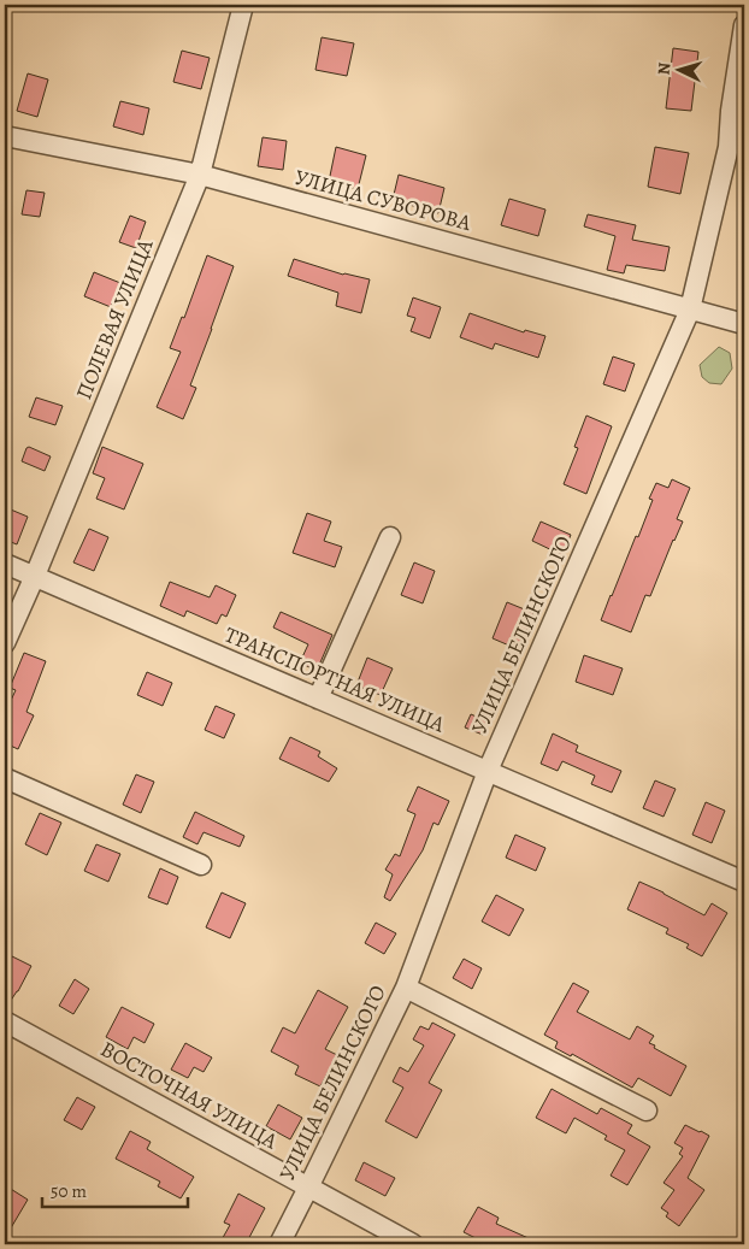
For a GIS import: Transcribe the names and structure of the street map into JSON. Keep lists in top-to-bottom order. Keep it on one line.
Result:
{"streets":{"street":["УЛИЦА СУВОРОВА","ПОЛЕВАЯ УЛИЦА","УЛИЦА БЕЛИНСКОГО","ТРАНСПОРТНАЯ УЛИЦА","ВОСТОЧНАЯ УЛИЦА"]},"crossings":[["УЛИЦА СУВОРОВА","ПОЛЕВАЯ УЛИЦА"],["УЛИЦА СУВОРОВА","УЛИЦА БЕЛИНСКОГО"],["ПОЛЕВАЯ УЛИЦА","ТРАНСПОРТНАЯ УЛИЦА"],["УЛИЦА БЕЛИНСКОГО","ТРАНСПОРТНАЯ УЛИЦА"],["УЛИЦА БЕЛИНСКОГО","ВОСТОЧНАЯ УЛИЦА"]],"scale_bar":"50 m","north":"left"}
